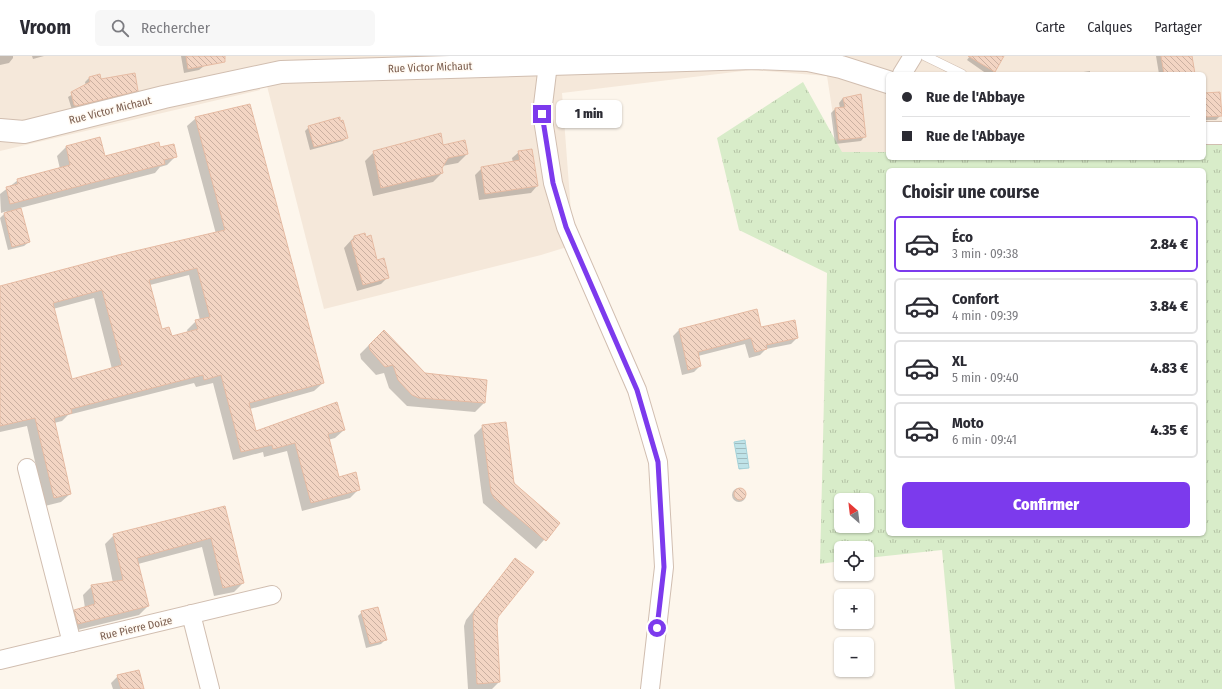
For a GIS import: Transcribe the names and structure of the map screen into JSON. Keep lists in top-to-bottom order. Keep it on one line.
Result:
{"streets":{"street":["Rue Victor Michaut","Rue Pierre Doize"]},"north":"top left","page":{"header":"Vroom","search":"Rechercher","nav":["Carte","Calques","Partager"],"banner":["Rue de l'Abbaye","Rue de l'Abbaye"],"bubble":"1 min","heading":"Choisir une course","list":[{"name":"Éco","note":"3 min · 09:38","value":"2.84 €"},{"name":"Confort","note":"4 min · 09:39","value":"3.84 €"},{"name":"XL","note":"5 min · 09:40","value":"4.83 €"},{"name":"Moto","note":"6 min · 09:41","value":"4.35 €"}],"buttons":"Confirmer","map_buttons":["+","−"]}}
